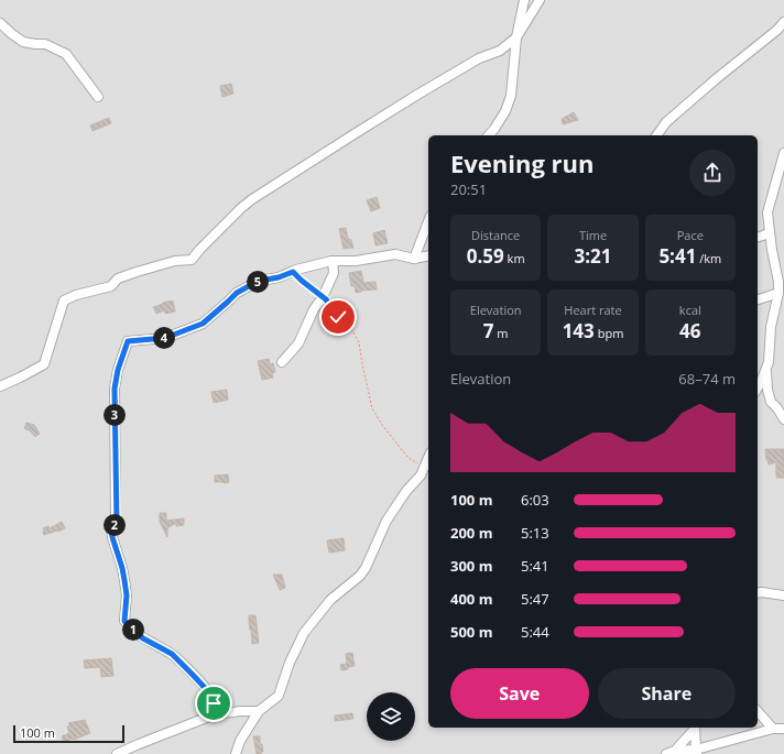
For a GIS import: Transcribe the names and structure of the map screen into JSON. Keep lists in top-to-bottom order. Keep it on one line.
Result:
{"scale_bar":"100 m","page":{"heading":["Evening run","20:51"],"stats":[["Distance","0.59 km"],["Time","3:21"],["Pace","5:41 /km"],["Elevation","7 m"],["Heart rate","143 bpm"],["kcal","46"]],"pins":["5","4","3","2","1"],"chart":["Elevation","68–74 m"],"list":[{"name":"100 m","note":"6:03"},{"name":"200 m","note":"5:13"},{"name":"300 m","note":"5:41"},{"name":"400 m","note":"5:47"},{"name":"500 m","note":"5:44"}],"buttons":["Save","Share"],"scale":"100 m"}}
